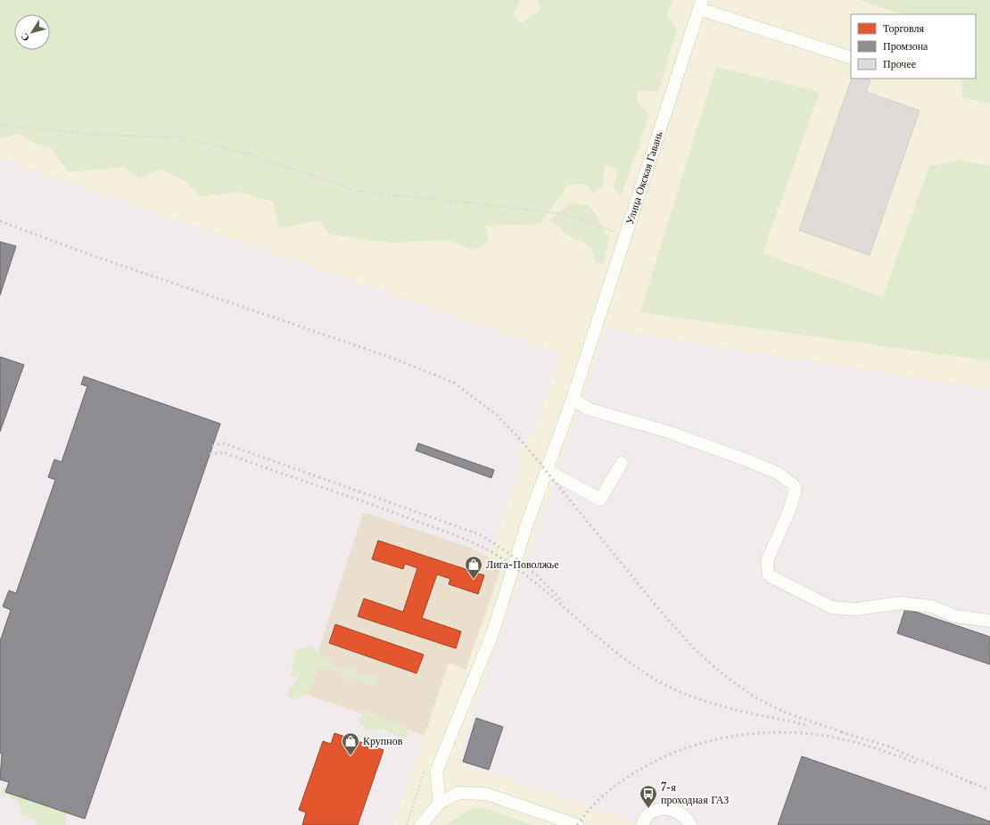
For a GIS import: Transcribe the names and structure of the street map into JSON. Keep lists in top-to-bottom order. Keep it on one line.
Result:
{"streets":{"street":["Улица Окская Гавань"]},"places":{"shop":["Лига-Поволжье","Крупнов"],"bus stop":["7-я проходная ГАЗ"]},"legend":["Торговля","Промзона","Прочее"],"north":"bottom left"}
